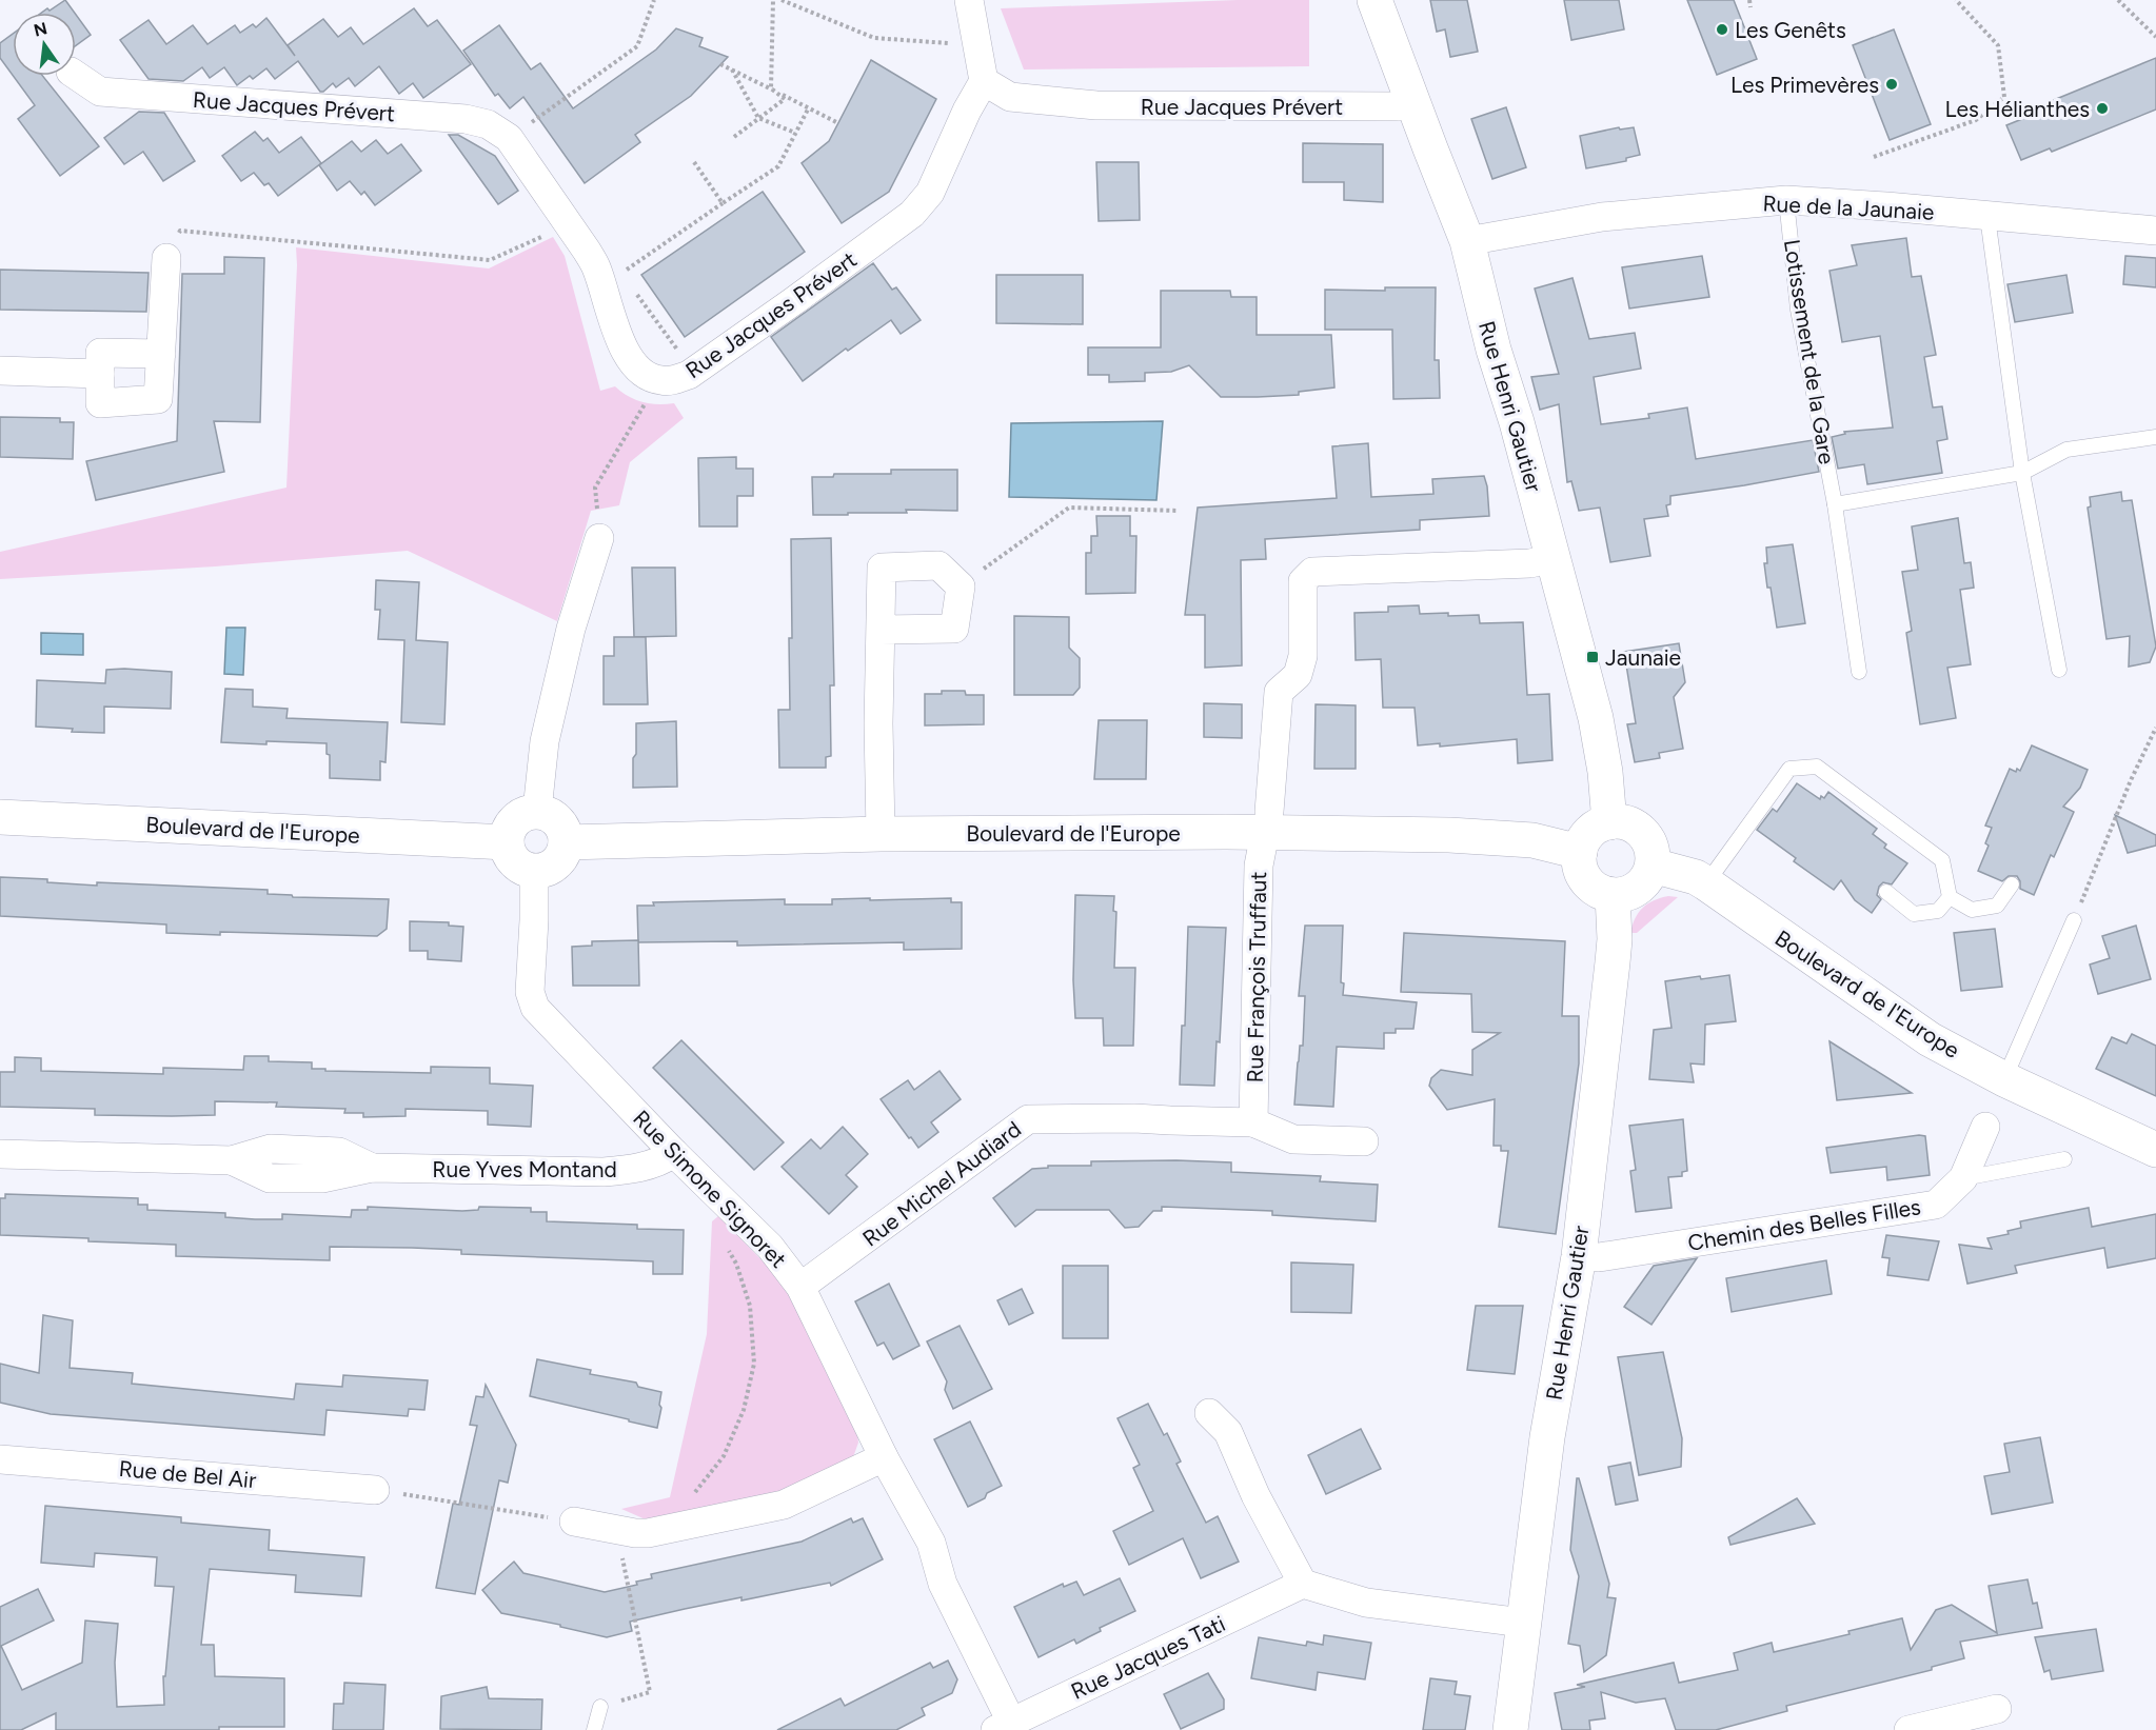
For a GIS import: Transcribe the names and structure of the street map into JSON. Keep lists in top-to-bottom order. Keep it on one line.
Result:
{"streets":{"street":["Rue Jacques Prévert","Rue de la Jaunaie","Rue Henri Gautier","Boulevard de l'Europe","Rue François Truffaut","Rue Yves Montand","Rue Michel Audiard","Rue Simone Signoret","Chemin des Belles Filles","Rue de Bel Air","Rue Jacques Tati"],"lane":["Lotissement de la Gare"]},"crossings":[["Rue Jacques Prévert","Rue Henri Gautier"],["Rue de la Jaunaie","Lotissement de la Gare"],["Rue de la Jaunaie","Rue Henri Gautier"],["Rue Henri Gautier","Boulevard de l'Europe"],["Rue Henri Gautier","Rue François Truffaut"],["Rue Henri Gautier","Chemin des Belles Filles"],["Boulevard de l'Europe","Rue François Truffaut"],["Boulevard de l'Europe","Rue Simone Signoret"],["Rue François Truffaut","Rue Michel Audiard"],["Rue Yves Montand","Rue Simone Signoret"],["Rue Michel Audiard","Rue Simone Signoret"],["Rue Simone Signoret","Rue Jacques Tati"]],"places":{"other":["Les Genêts","Les Primevères","Les Hélianthes"],"transit":["Jaunaie"]},"north":"top"}
